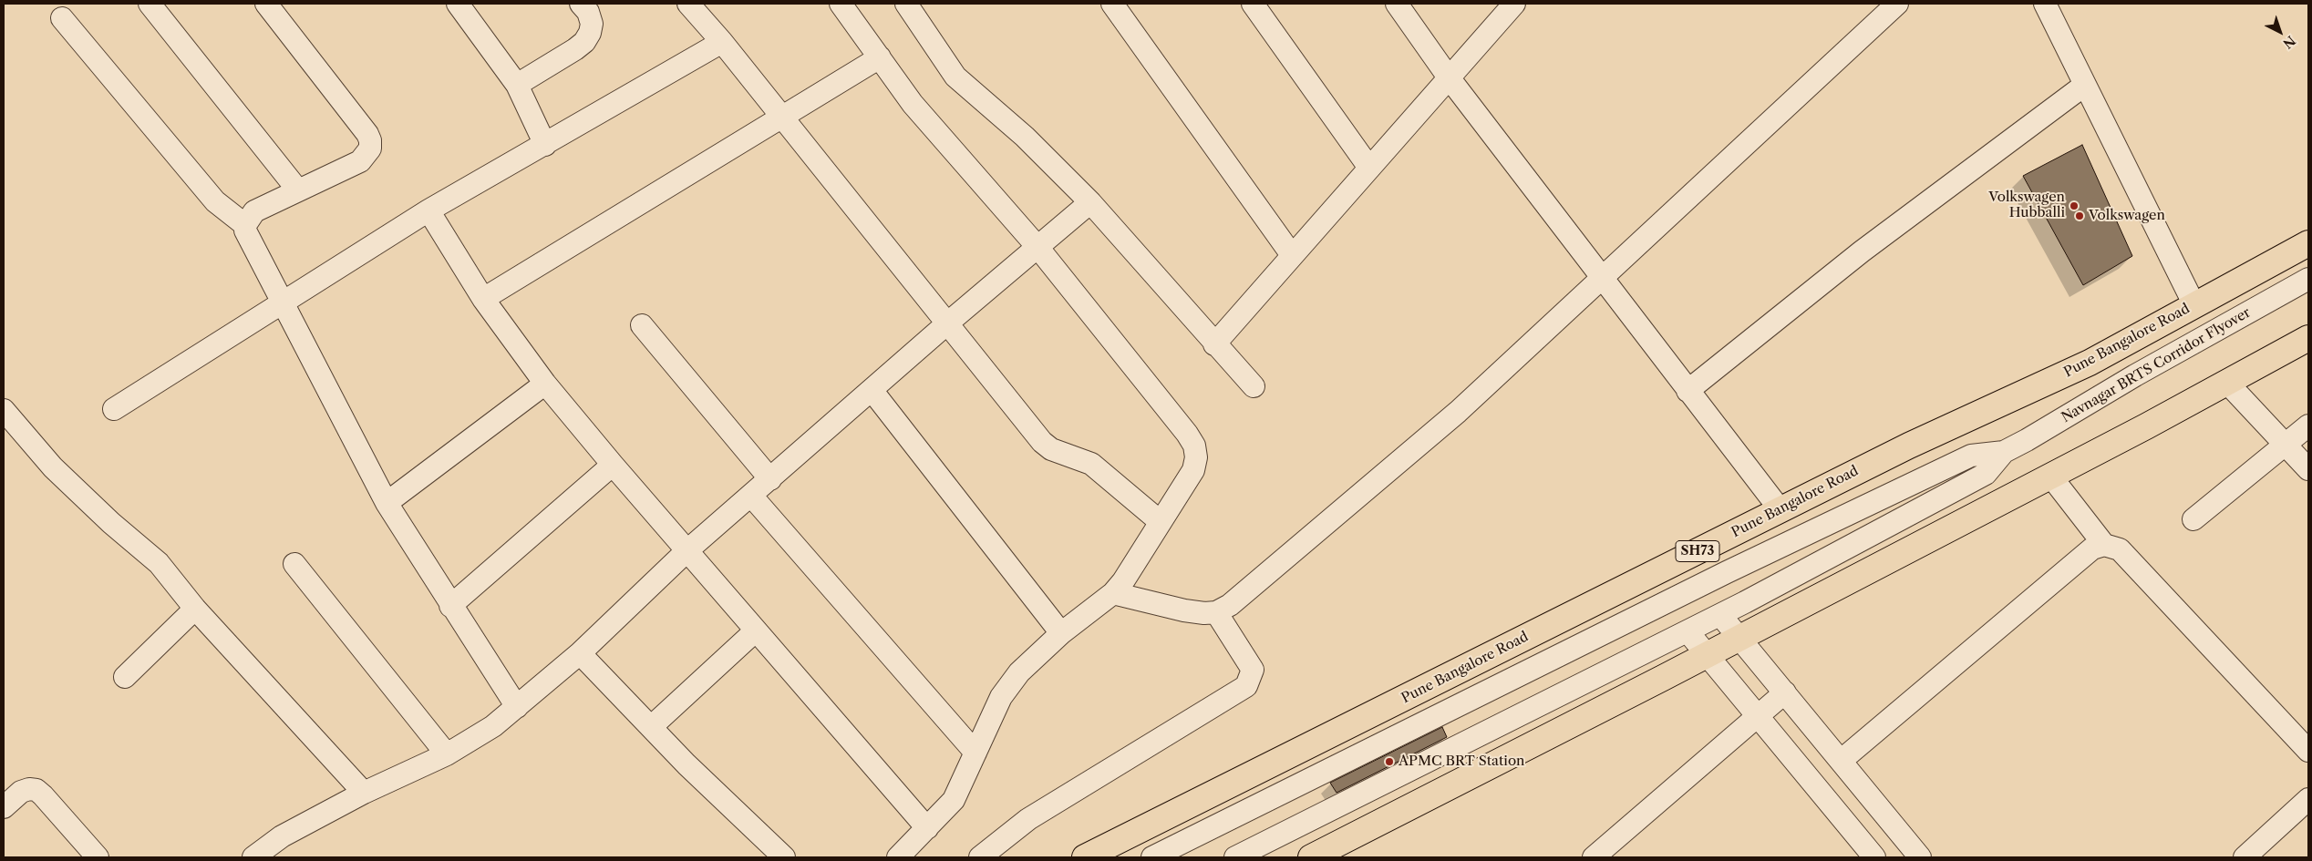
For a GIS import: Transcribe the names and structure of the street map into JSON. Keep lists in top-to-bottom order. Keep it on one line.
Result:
{"streets":{"main road":["Pune Bangalore Road","SH73"],"street":["Navnagar BRTS Corridor Flyover"]},"places":["Volkswagen Hubballi","Volkswagen","APMC BRT Station"],"north":"bottom right"}
